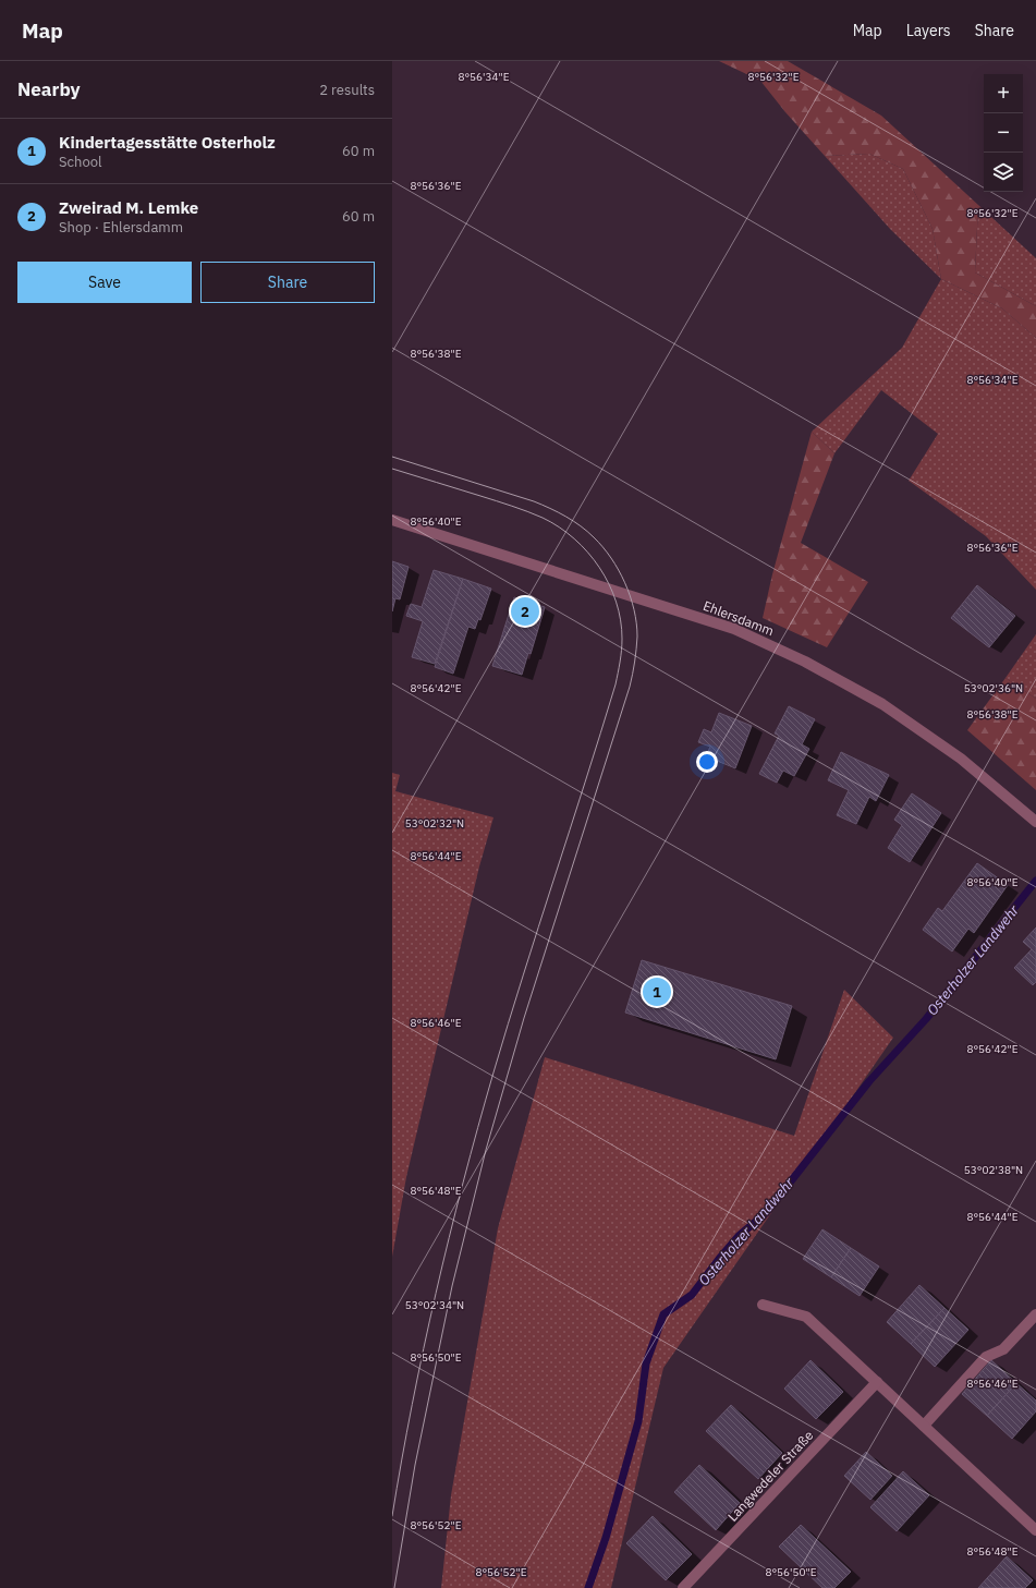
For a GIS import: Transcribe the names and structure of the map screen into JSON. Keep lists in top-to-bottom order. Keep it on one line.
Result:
{"streets":{"street":["Ehlersdamm","Langwedeler Straße"]},"water":["Osterholzer Landwehr"],"page":{"header":"Map","nav":["Map","Layers","Share"],"heading":["Nearby","2 results"],"map_buttons":["+","−"],"list":[{"mark":"1","name":"Kindertagesstätte Osterholz","note":"School","value":"60 m"},{"mark":"2","name":"Zweirad M. Lemke","note":"Shop · Ehlersdamm","value":"60 m"}],"buttons":["Save","Share"],"pins":["2","1"]},"coordinates":["8°56'34\"E","8°56'32\"E","8°56'36\"E","8°56'38\"E","8°56'40\"E","8°56'42\"E","53°02'36\"N","53°02'32\"N","8°56'44\"E","8°56'46\"E","53°02'38\"N","8°56'48\"E","53°02'34\"N","8°56'50\"E","8°56'52\"E"]}
